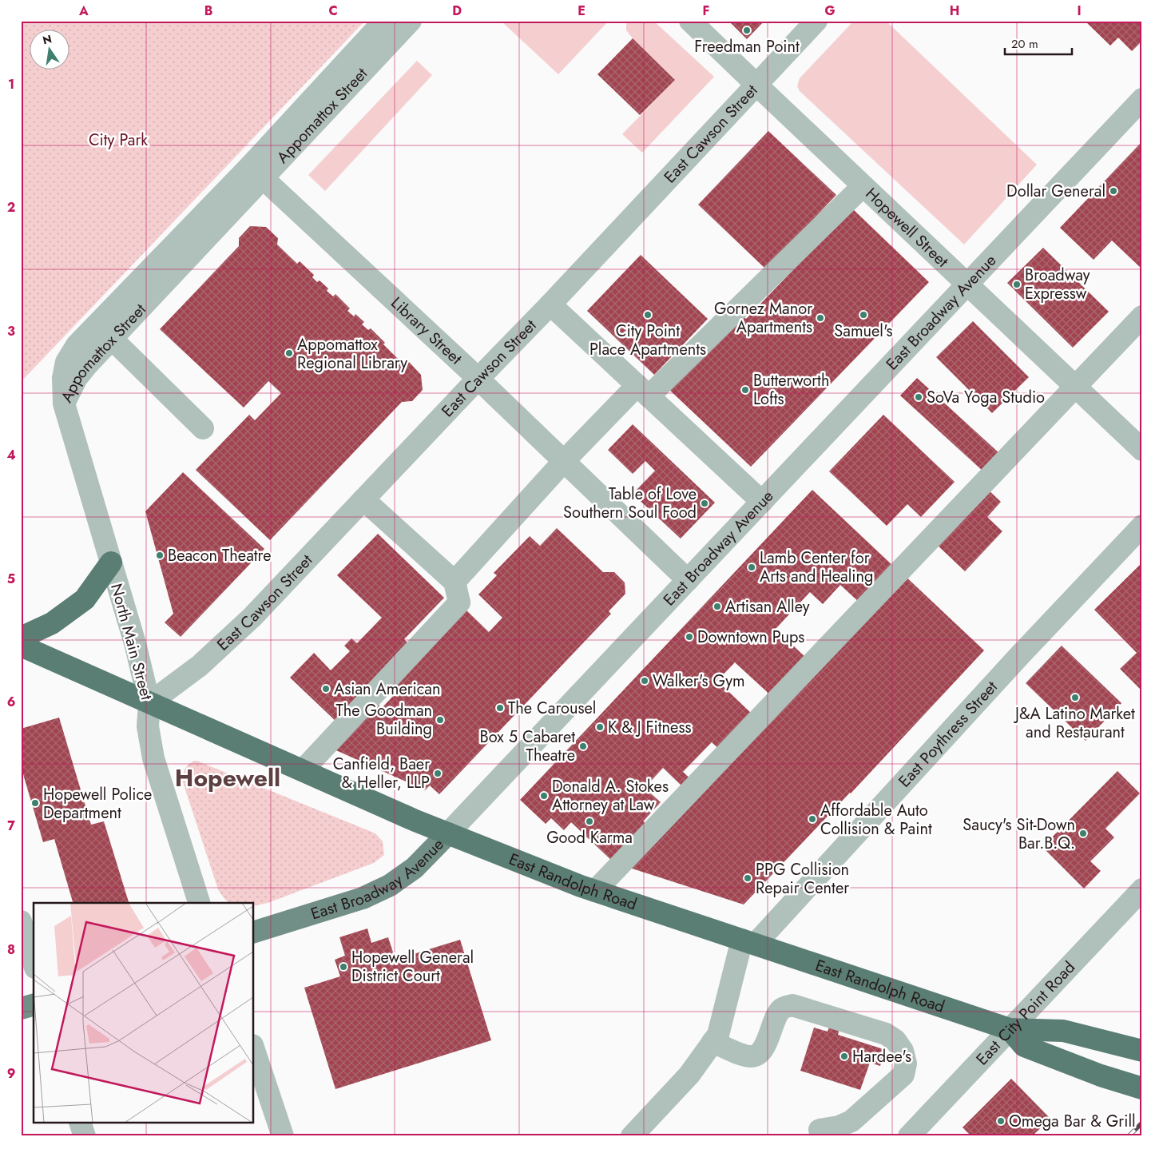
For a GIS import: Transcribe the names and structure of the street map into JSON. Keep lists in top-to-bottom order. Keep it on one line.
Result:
{"streets":{"highway":["East Randolph Road"],"main road":["East Broadway Avenue"],"street":["Appomattox Street","East Cawson Street","Hopewell Street","Library Street","North Main Street","East Poythress Street","East City Point Road"]},"crossings":[["Appomattox Street","Library Street"],["Appomattox Street","North Main Street"],["East Cawson Street","Hopewell Street"],["East Cawson Street","Library Street"],["East Cawson Street","North Main Street"],["East Cawson Street","East Randolph Road"],["Hopewell Street","East Broadway Avenue"],["East Broadway Avenue","Library Street"],["East Broadway Avenue","East Randolph Road"],["North Main Street","East Randolph Road"],["East Poythress Street","East Randolph Road"],["East Randolph Road","East City Point Road"]],"districts":["Hopewell"],"parks":["City Park"],"places":["Freedman Point","Dollar General","Broadway Expressw","City Point Place Apartments","Samuel's","Gornez Manor Apartments","Appomattox Regional Library","Butterworth Lofts","SoVa Yoga Studio","Table of Love Southern Soul Food","Beacon Theatre","Lamb Center for Arts and Healing","Artisan Alley","Downtown Pups","Walker's Gym","Asian American","J&A Latino Market and Restaurant","The Carousel","The Goodman Building","K & J Fitness","Box 5 Cabaret Theatre","Canfield, Baer & Heller, LLP","Donald A. Stokes Attorney at Law","Hopewell Police Department","Affordable Auto Collision & Paint","Good Karma","Saucy's Sit-Down Bar.B.Q.","PPG Collision Repair Center","Hopewell General District Court","Hardee's","Omega Bar & Grill"],"scale_bar":"20 m","north":"top","grid":{"columns":["A","B","C","D","E","F","G","H","I"],"rows":["1","2","3","4","5","6","7","8","9"]}}
